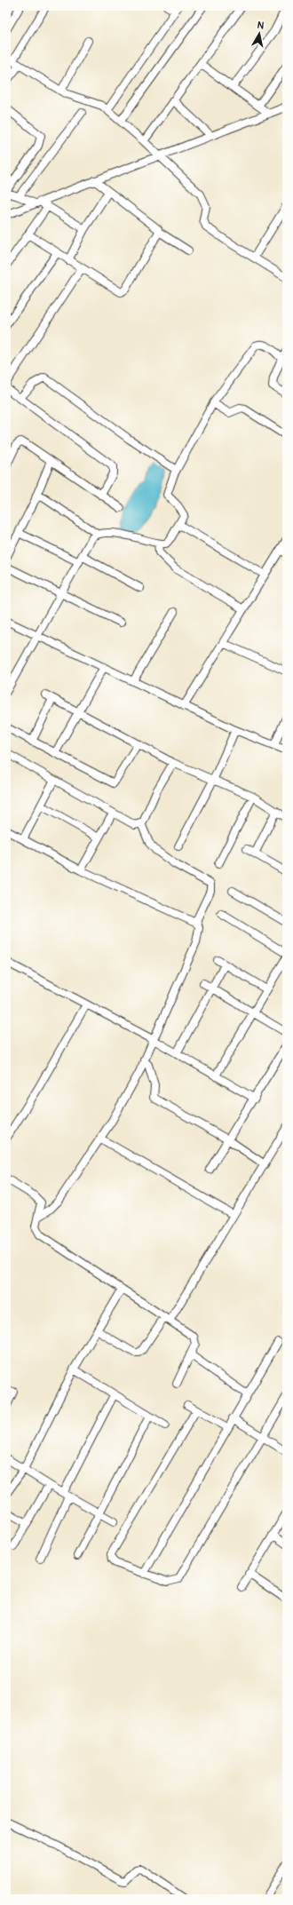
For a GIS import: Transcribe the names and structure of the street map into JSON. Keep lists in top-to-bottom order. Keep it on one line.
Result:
{"north":"top"}
